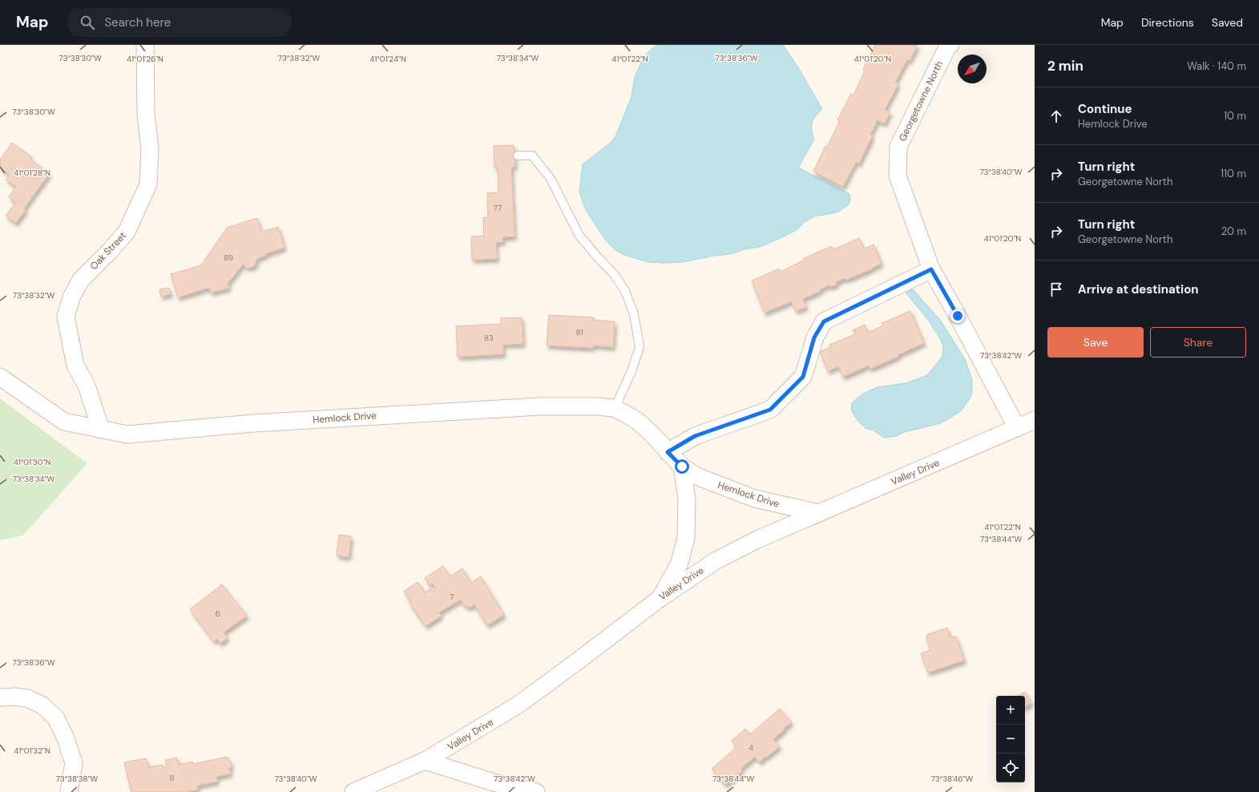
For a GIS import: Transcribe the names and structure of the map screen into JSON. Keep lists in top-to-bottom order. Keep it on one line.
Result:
{"streets":{"street":["Georgetowne North","Oak Street","Hemlock Drive","Valley Drive"]},"crossings":[["Georgetowne North","Valley Drive"],["Oak Street","Hemlock Drive"],["Hemlock Drive","Valley Drive"]],"house_numbers":["77","89","81","83","7","6","4","11"],"north":"bottom left","page":{"header":"Map","search":"Search here","nav":["Map","Directions","Saved"],"heading":["2 min","Walk · 140 m"],"list":[["Continue","Hemlock Drive","10 m"],["Turn right","Georgetowne North","110 m"],["Turn right","Georgetowne North","20 m"],"Arrive at destination"],"buttons":["Save","Share"],"map_buttons":["+","−"]},"coordinates":["73°38'30\"W","73°38'32\"W","73°38'34\"W","73°38'36\"W","41°01'26\"N","41°01'24\"N","41°01'22\"N","41°01'20\"N","73°38'40\"W","41°01'28\"N","73°38'42\"W","41°01'30\"N","73°38'44\"W","41°01'32\"N","73°38'38\"W","73°38'46\"W"]}
